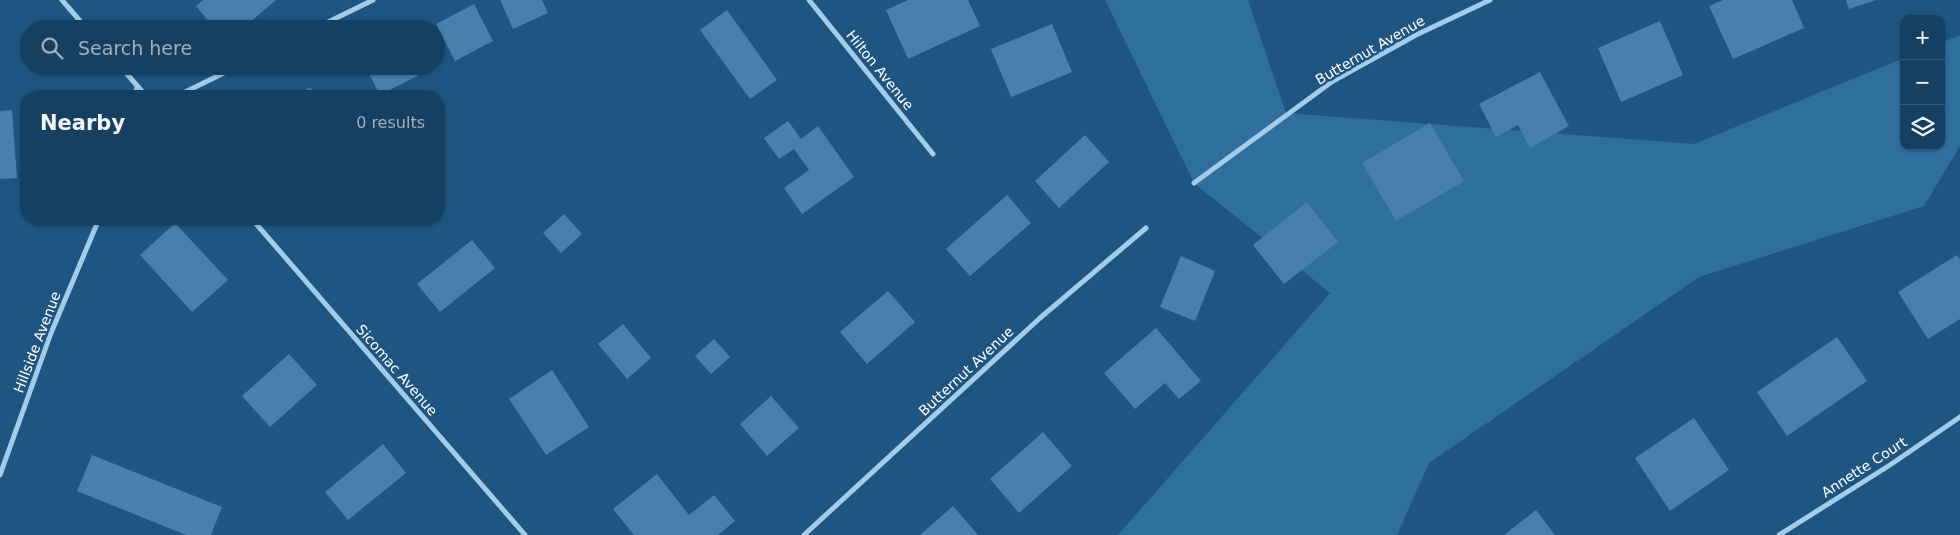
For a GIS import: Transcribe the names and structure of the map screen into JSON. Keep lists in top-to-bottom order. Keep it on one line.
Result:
{"streets":{"street":["Butternut Avenue","Hilton Avenue","Hillside Avenue","Sicomac Avenue","Annette Court"]},"page":{"map_buttons":["+","−"],"search":"Search here","heading":["Nearby","0 results"]}}
